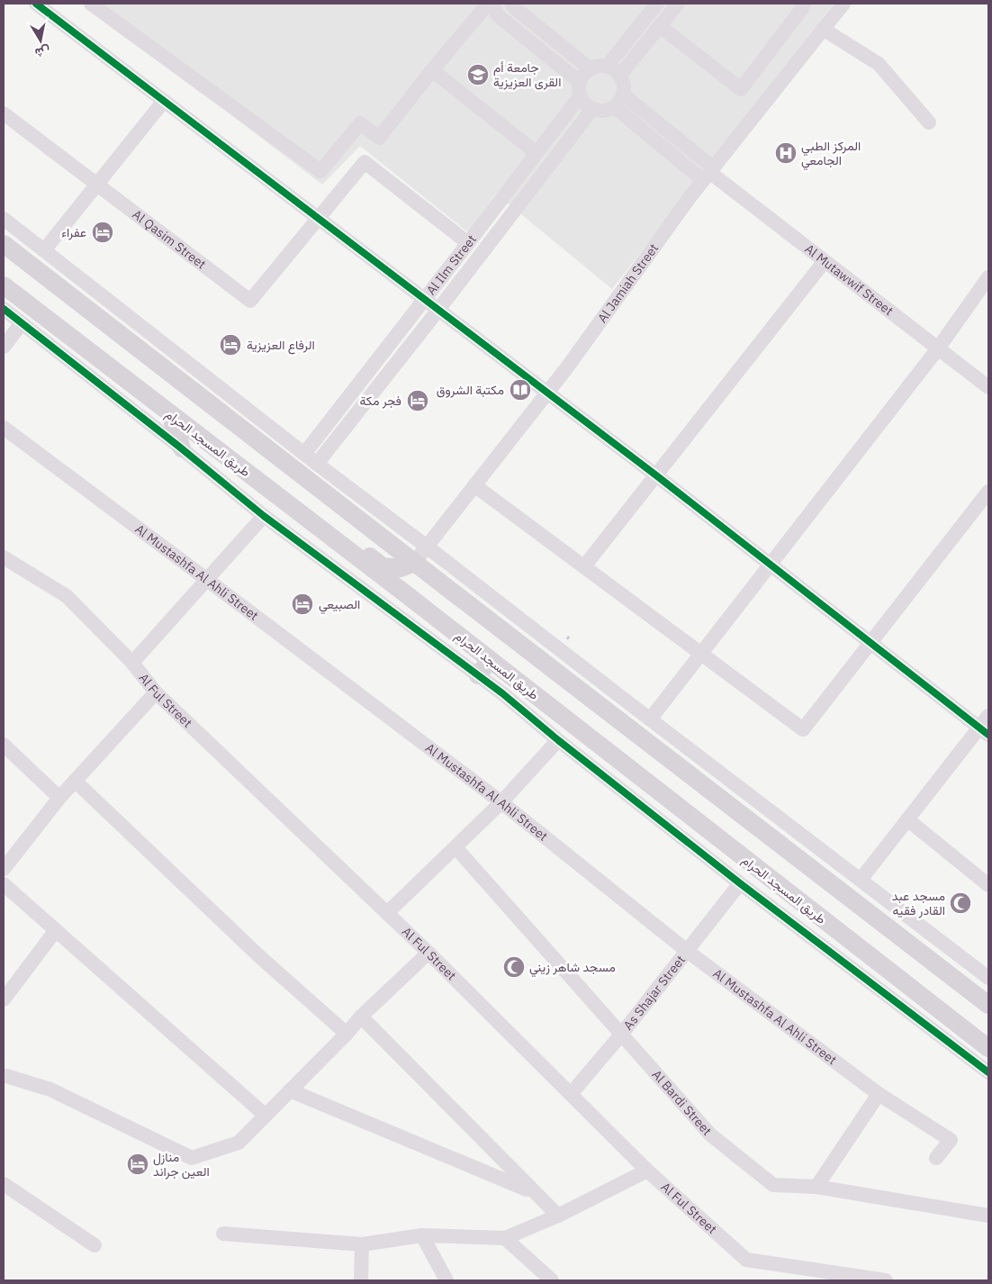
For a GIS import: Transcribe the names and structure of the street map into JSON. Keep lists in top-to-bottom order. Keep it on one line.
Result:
{"streets":{"main road":["طريق المسجد الحرام"],"street":["Al Qasim Street","Al Ilm Street","Al Mutawwif Street","Al Jamiah Street","Al Mustashfa Al Ahli Street","Al Ful Street","As Shajar Street","Al Bardi Street"]},"crossings":[["Al Mutawwif Street","Al Jamiah Street"],["Al Mustashfa Al Ahli Street","As Shajar Street"],["Al Ful Street","As Shajar Street"],["As Shajar Street","Al Bardi Street"]],"places":{"school or university":["جامعة أم القرى العزيزية"],"hospital":["المركز الطبي الجامعي"],"hotel":["عفراء","الرفاع العزيزية","فجر مكة","الصبيعي","منازل العين جراند"],"library":["مكتبة الشروق"],"mosque":["مسجد عبد القادر فقيه","مسجد شاهر زيني"]},"north":"bottom"}
